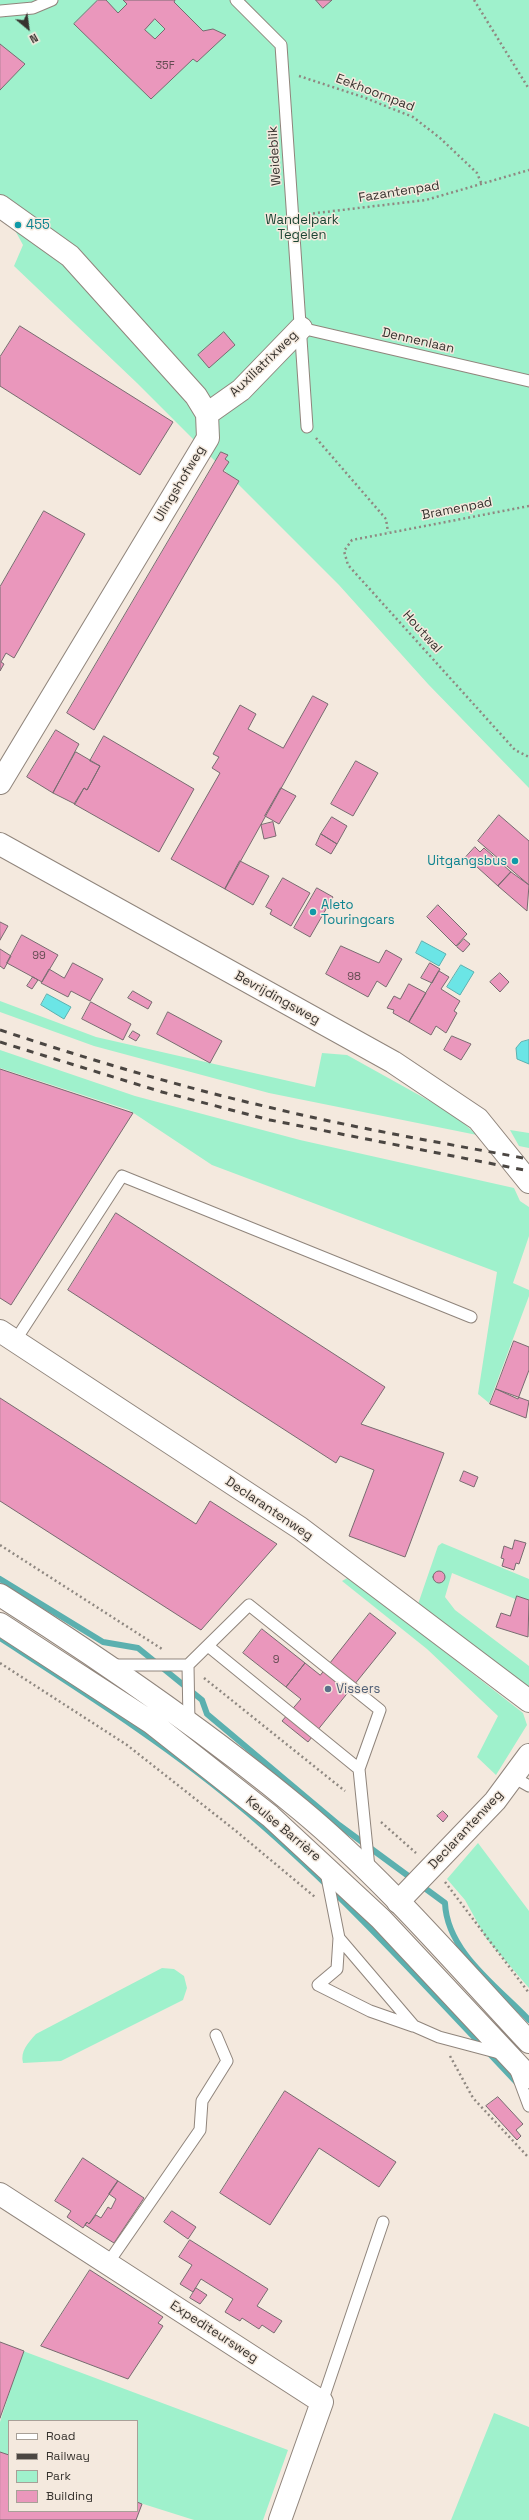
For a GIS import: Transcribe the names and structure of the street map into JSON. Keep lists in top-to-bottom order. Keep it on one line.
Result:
{"streets":{"street":["Auxiliatrixweg","Ulingshofweg","Bevrijdingsweg","Declarantenweg","Keulse Barrière","Expediteursweg"],"lane":["Weideblik","Dennenlaan"],"path":["Eekhoornpad","Fazantenpad","Bramenpad","Houtwal"]},"crossings":[["Eekhoornpad","Weideblik"],["Eekhoornpad","Fazantenpad"],["Weideblik","Fazantenpad"],["Weideblik","Dennenlaan"],["Weideblik","Auxiliatrixweg"],["Dennenlaan","Auxiliatrixweg"],["Auxiliatrixweg","Ulingshofweg"],["Bramenpad","Houtwal"],["Declarantenweg","Keulse Barrière"]],"parks":["Wandelpark Tegelen"],"places":["455","Uitgangsbus","Aleto Touringcars","Vissers"],"house_numbers":["35F","99","98","9"],"legend":["Road","Railway","Park","Building"],"north":"bottom right"}
